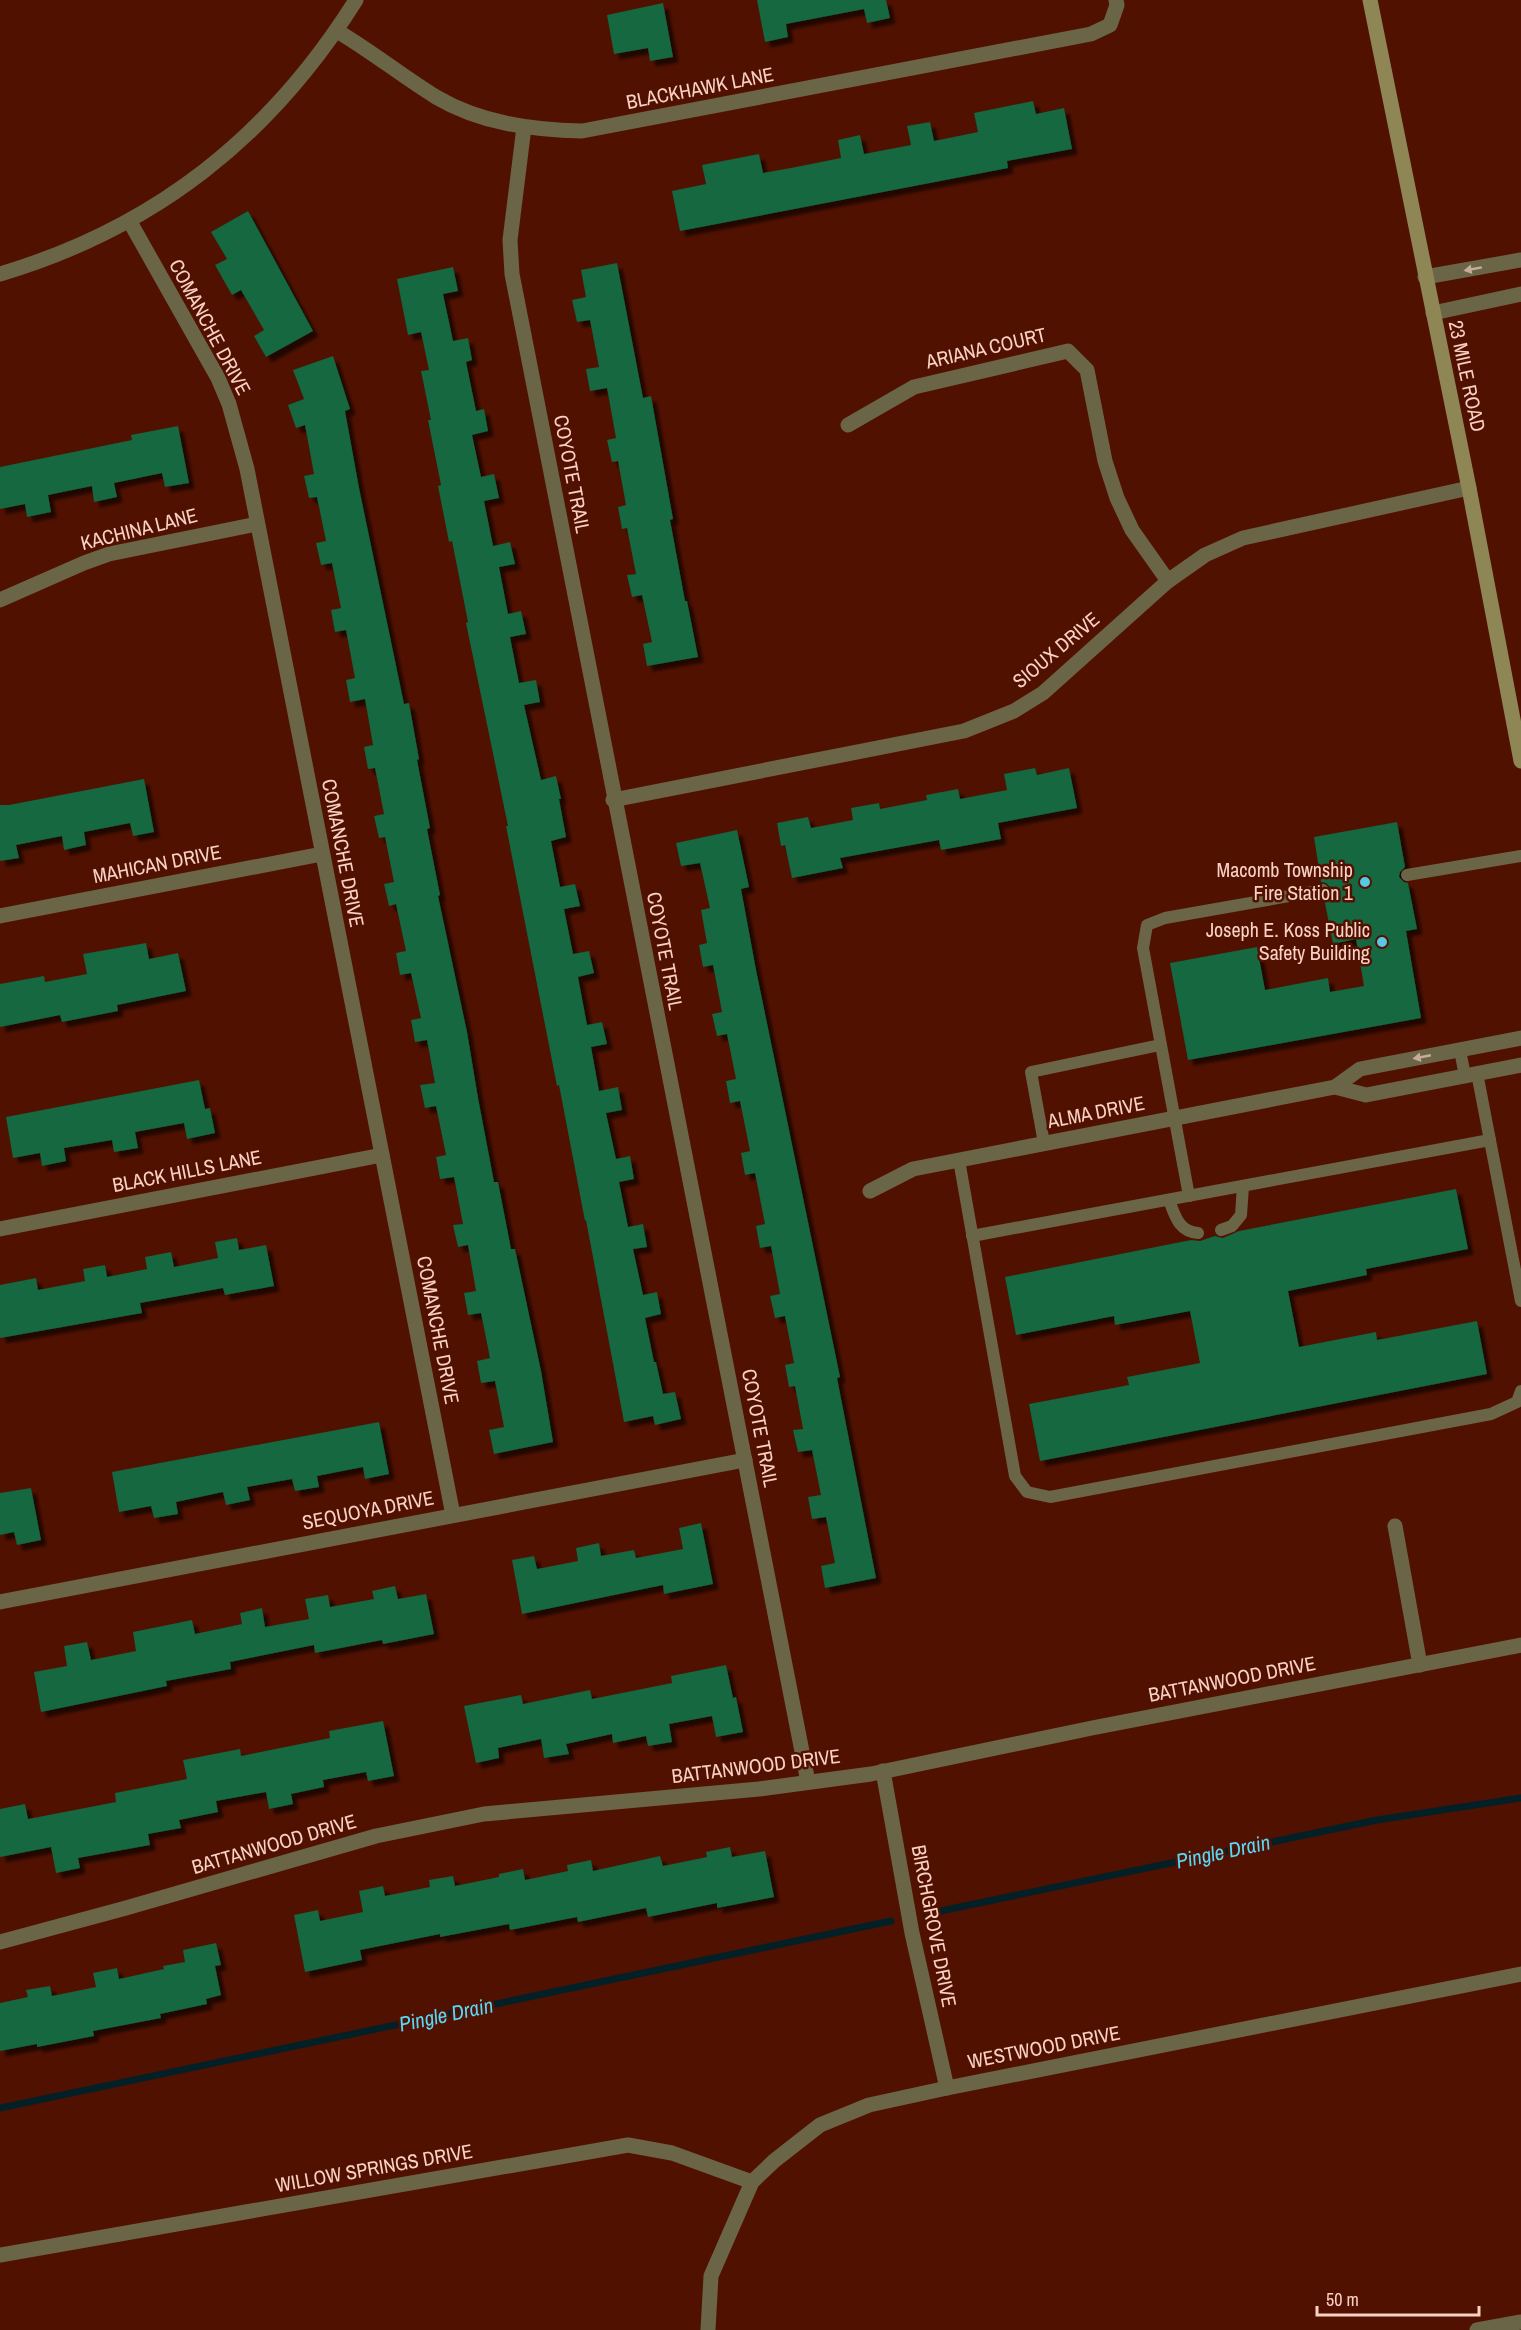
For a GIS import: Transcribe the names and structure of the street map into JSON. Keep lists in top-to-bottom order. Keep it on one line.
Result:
{"streets":{"main road":["23 MILE ROAD"],"street":["BLACKHAWK LANE","COMANCHE DRIVE","ARIANA COURT","COYOTE TRAIL","KACHINA LANE","SIOUX DRIVE","MAHICAN DRIVE","ALMA DRIVE","BLACK HILLS LANE","SEQUOYA DRIVE","BATTANWOOD DRIVE","BIRCHGROVE DRIVE","WESTWOOD DRIVE","WILLOW SPRINGS DRIVE"]},"crossings":[["BLACKHAWK LANE","COYOTE TRAIL"],["COMANCHE DRIVE","KACHINA LANE"],["COMANCHE DRIVE","MAHICAN DRIVE"],["COMANCHE DRIVE","BLACK HILLS LANE"],["COMANCHE DRIVE","SEQUOYA DRIVE"],["ARIANA COURT","SIOUX DRIVE"],["23 MILE ROAD","SIOUX DRIVE"],["COYOTE TRAIL","SIOUX DRIVE"],["COYOTE TRAIL","SEQUOYA DRIVE"],["COYOTE TRAIL","BATTANWOOD DRIVE"],["BATTANWOOD DRIVE","BIRCHGROVE DRIVE"],["BIRCHGROVE DRIVE","WESTWOOD DRIVE"],["WESTWOOD DRIVE","WILLOW SPRINGS DRIVE"]],"water":["Pingle Drain"],"places":["Macomb Township Fire Station 1","Joseph E. Koss Public Safety Building"],"scale_bar":"50 m"}
